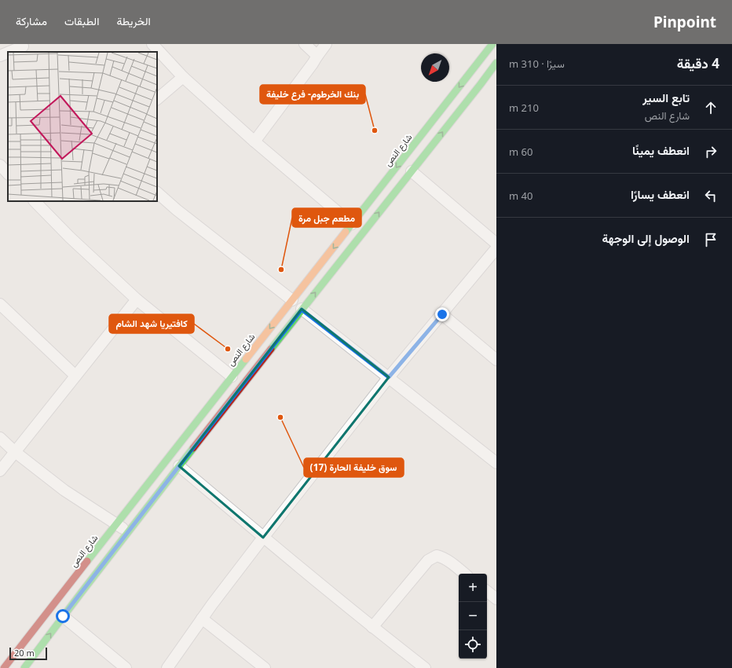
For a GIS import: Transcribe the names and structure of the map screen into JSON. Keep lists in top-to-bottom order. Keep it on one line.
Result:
{"streets":{"main road":["شارع النص"]},"places":["بنك الخرطوم- فرع خليفة","مطعم جبل مرة","كافتيريا شهد الشام","سوق خليفة الحارة (17)"],"scale_bar":"20 m","north":"bottom left","page":{"header":"Pinpoint","nav":["الخريطة","الطبقات","مشاركة"],"heading":["4 دقيقة","سيرًا · 310 m"],"list":[["تابع السير","شارع النص","210 m"],["انعطف يمينًا","60 m"],["انعطف يسارًا","40 m"],"الوصول إلى الوجهة"],"map_buttons":["+","−"],"scale":"20 m"}}
